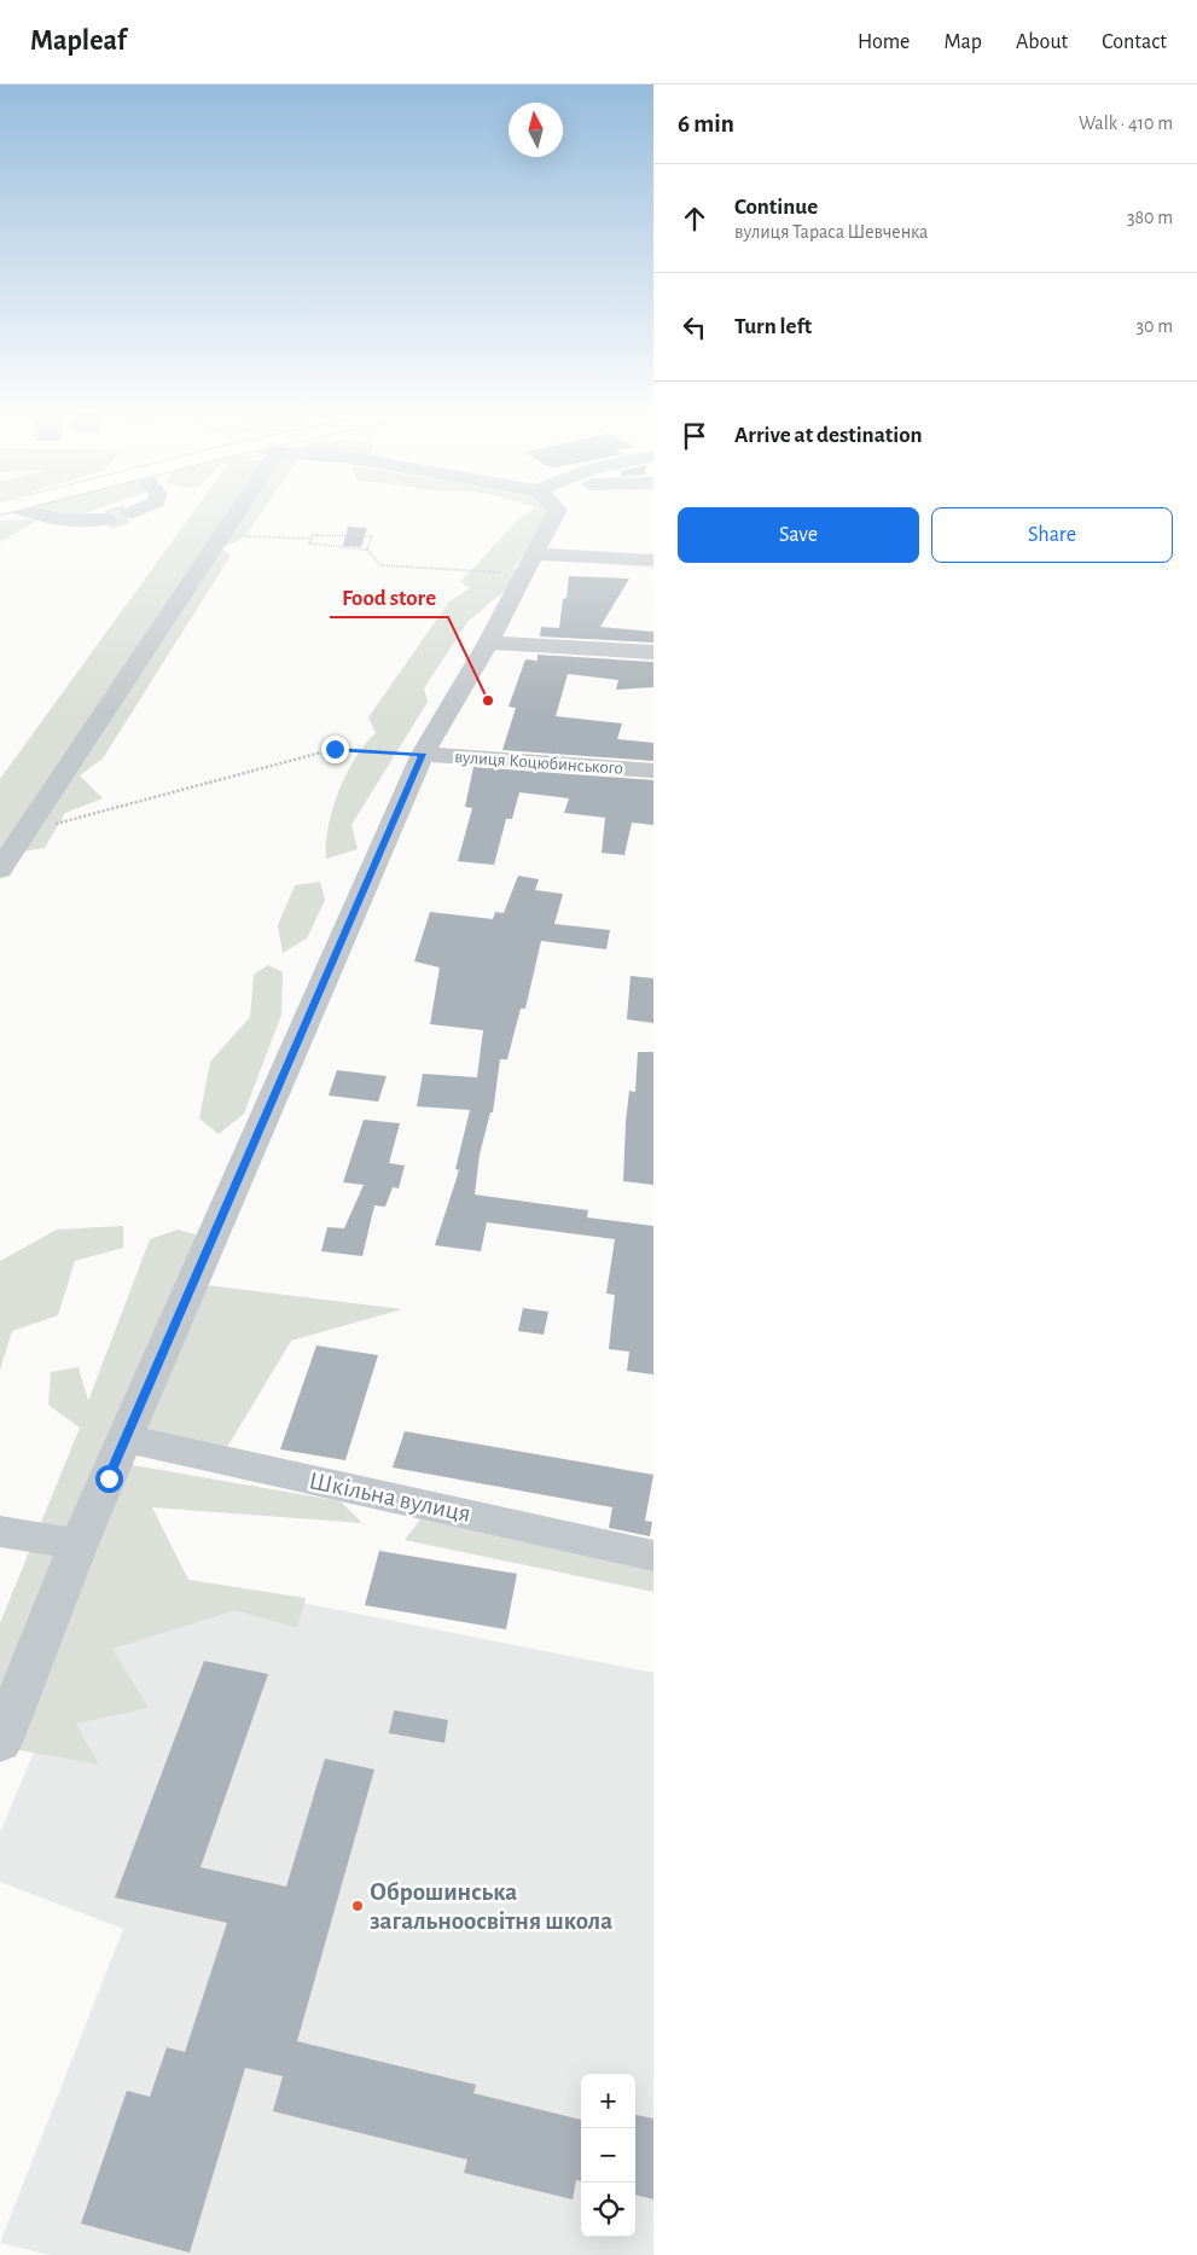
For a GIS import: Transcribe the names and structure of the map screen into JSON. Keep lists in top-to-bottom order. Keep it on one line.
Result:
{"streets":{"street":["вулиця Коцюбинського","Шкільна вулиця"]},"places":["Food store","Оброшинська загальноосвітня школа"],"north":"top","page":{"header":"Mapleaf","nav":["Home","Map","About","Contact"],"heading":["6 min","Walk · 410 m"],"list":[["Continue","вулиця Тараса Шевченка","380 m"],["Turn left","30 m"],"Arrive at destination"],"buttons":["Save","Share"],"map_buttons":["+","−"]}}
